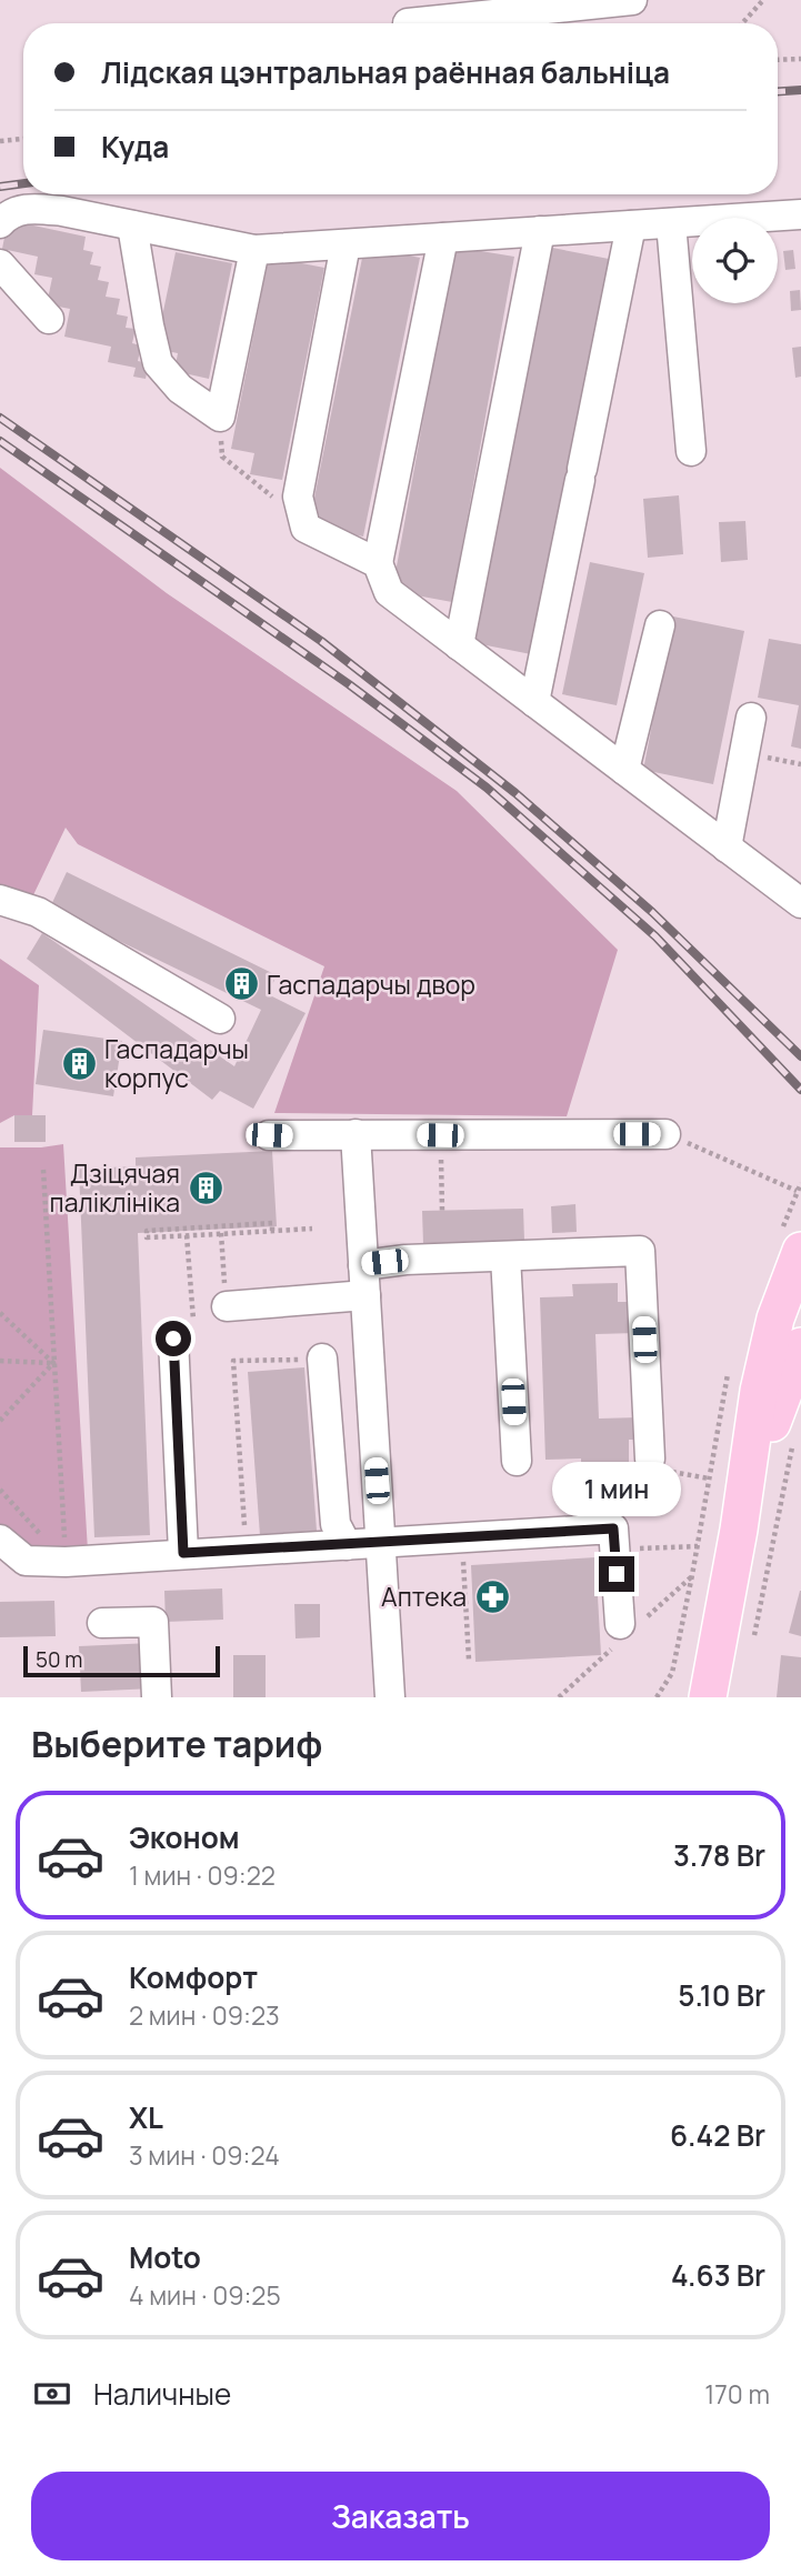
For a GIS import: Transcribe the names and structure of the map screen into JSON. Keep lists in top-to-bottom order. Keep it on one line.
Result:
{"places":{"building":["Гаспадарчы двор","Гаспадарчы корпус","Дзіцячая паліклініка"],"pharmacy":["Аптека"]},"scale_bar":"50 m","page":{"banner":["Лідская цэнтральная раённая бальніца","Куда"],"bubble":"1 мин","scale":"50 m","heading":"Выберите тариф","list":[{"name":"Эконом","note":"1 мин · 09:22","value":"3.78 Br"},{"name":"Комфорт","note":"2 мин · 09:23","value":"5.10 Br"},{"name":"XL","note":"3 мин · 09:24","value":"6.42 Br"},{"name":"Moto","note":"4 мин · 09:25","value":"4.63 Br"}],"pay":["Наличные","170 m"],"buttons":"Заказать"}}
